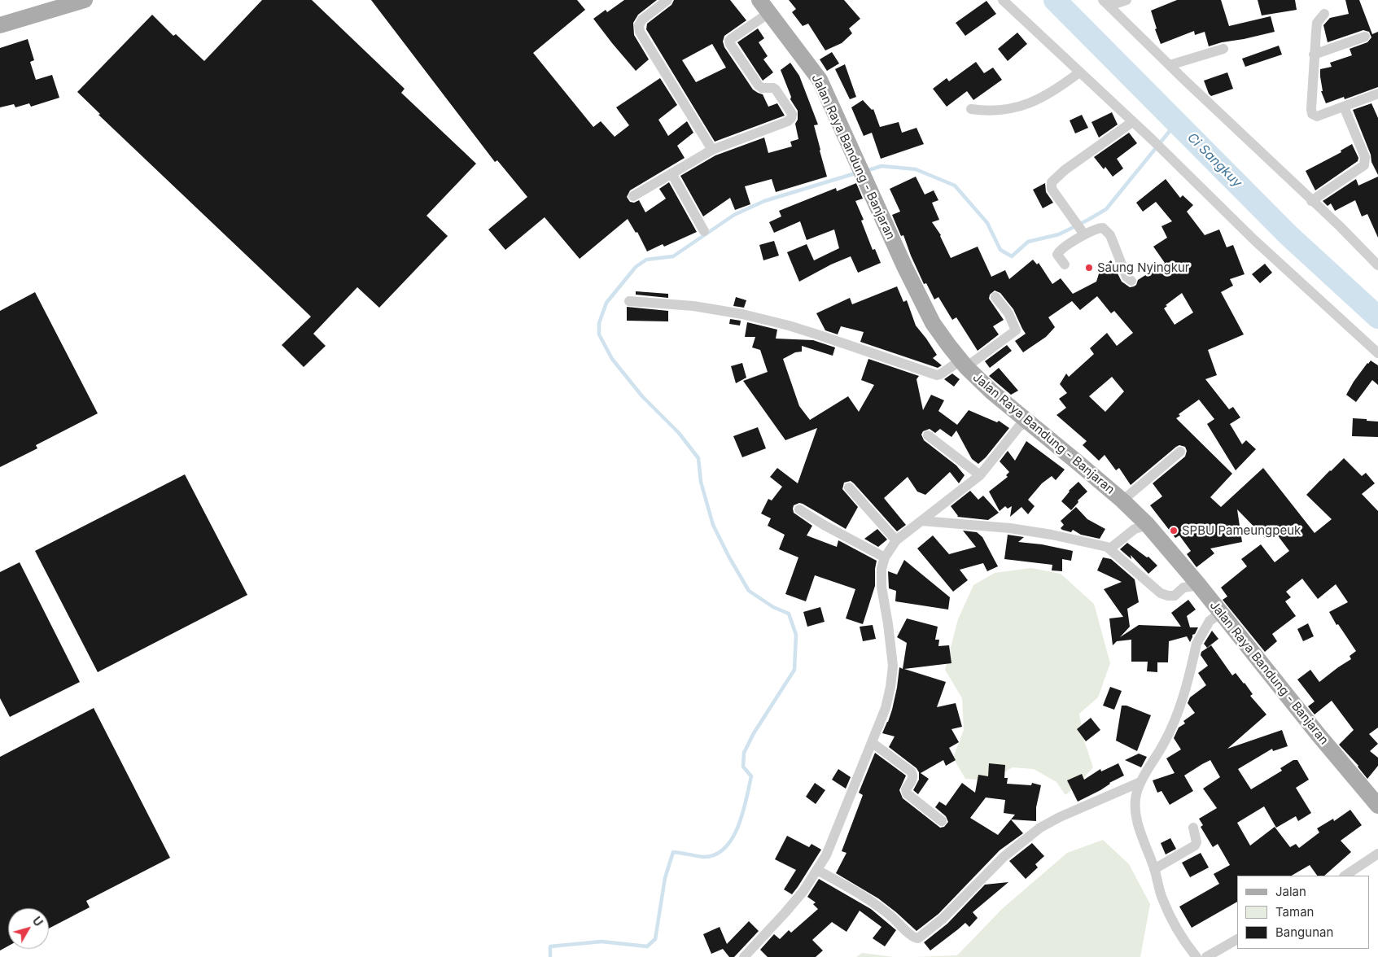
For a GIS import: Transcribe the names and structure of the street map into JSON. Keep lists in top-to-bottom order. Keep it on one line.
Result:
{"streets":{"main road":["Jalan Raya Bandung - Banjaran"]},"water":["Ci Sangkuy"],"places":["Saung Nyingkur","SPBU Pameungpeuk"],"legend":["Jalan","Taman","Bangunan"],"north":"top right"}
